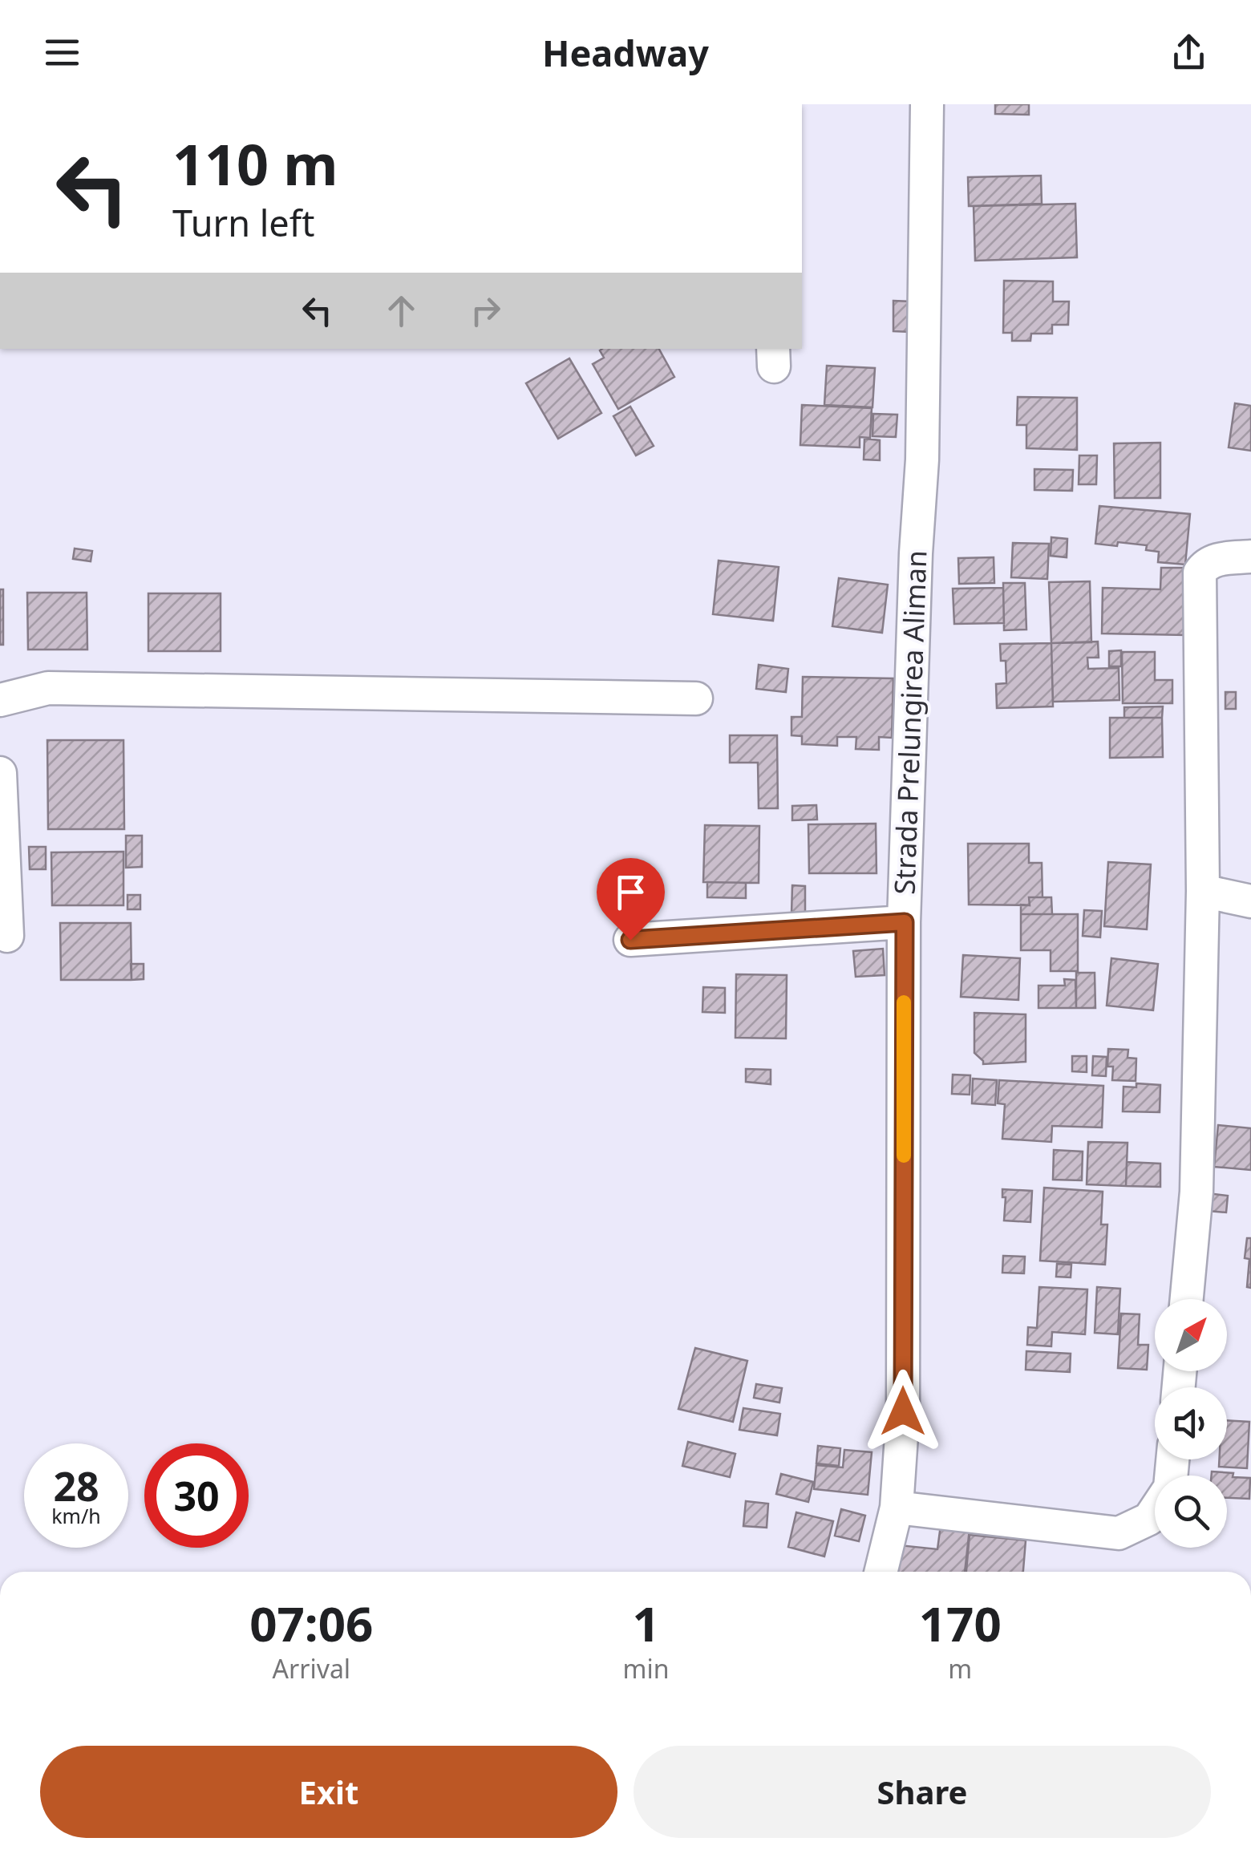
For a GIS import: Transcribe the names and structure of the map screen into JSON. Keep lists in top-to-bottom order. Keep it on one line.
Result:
{"streets":{"street":["Strada Prelungirea Aliman"]},"north":"top right","page":{"header":"Headway","turn":["110 m","Turn left"],"speed":"28 km/h","limit":"30","eta":["07:06","Arrival","1","min","170","m"],"buttons":["Exit","Share"]}}
